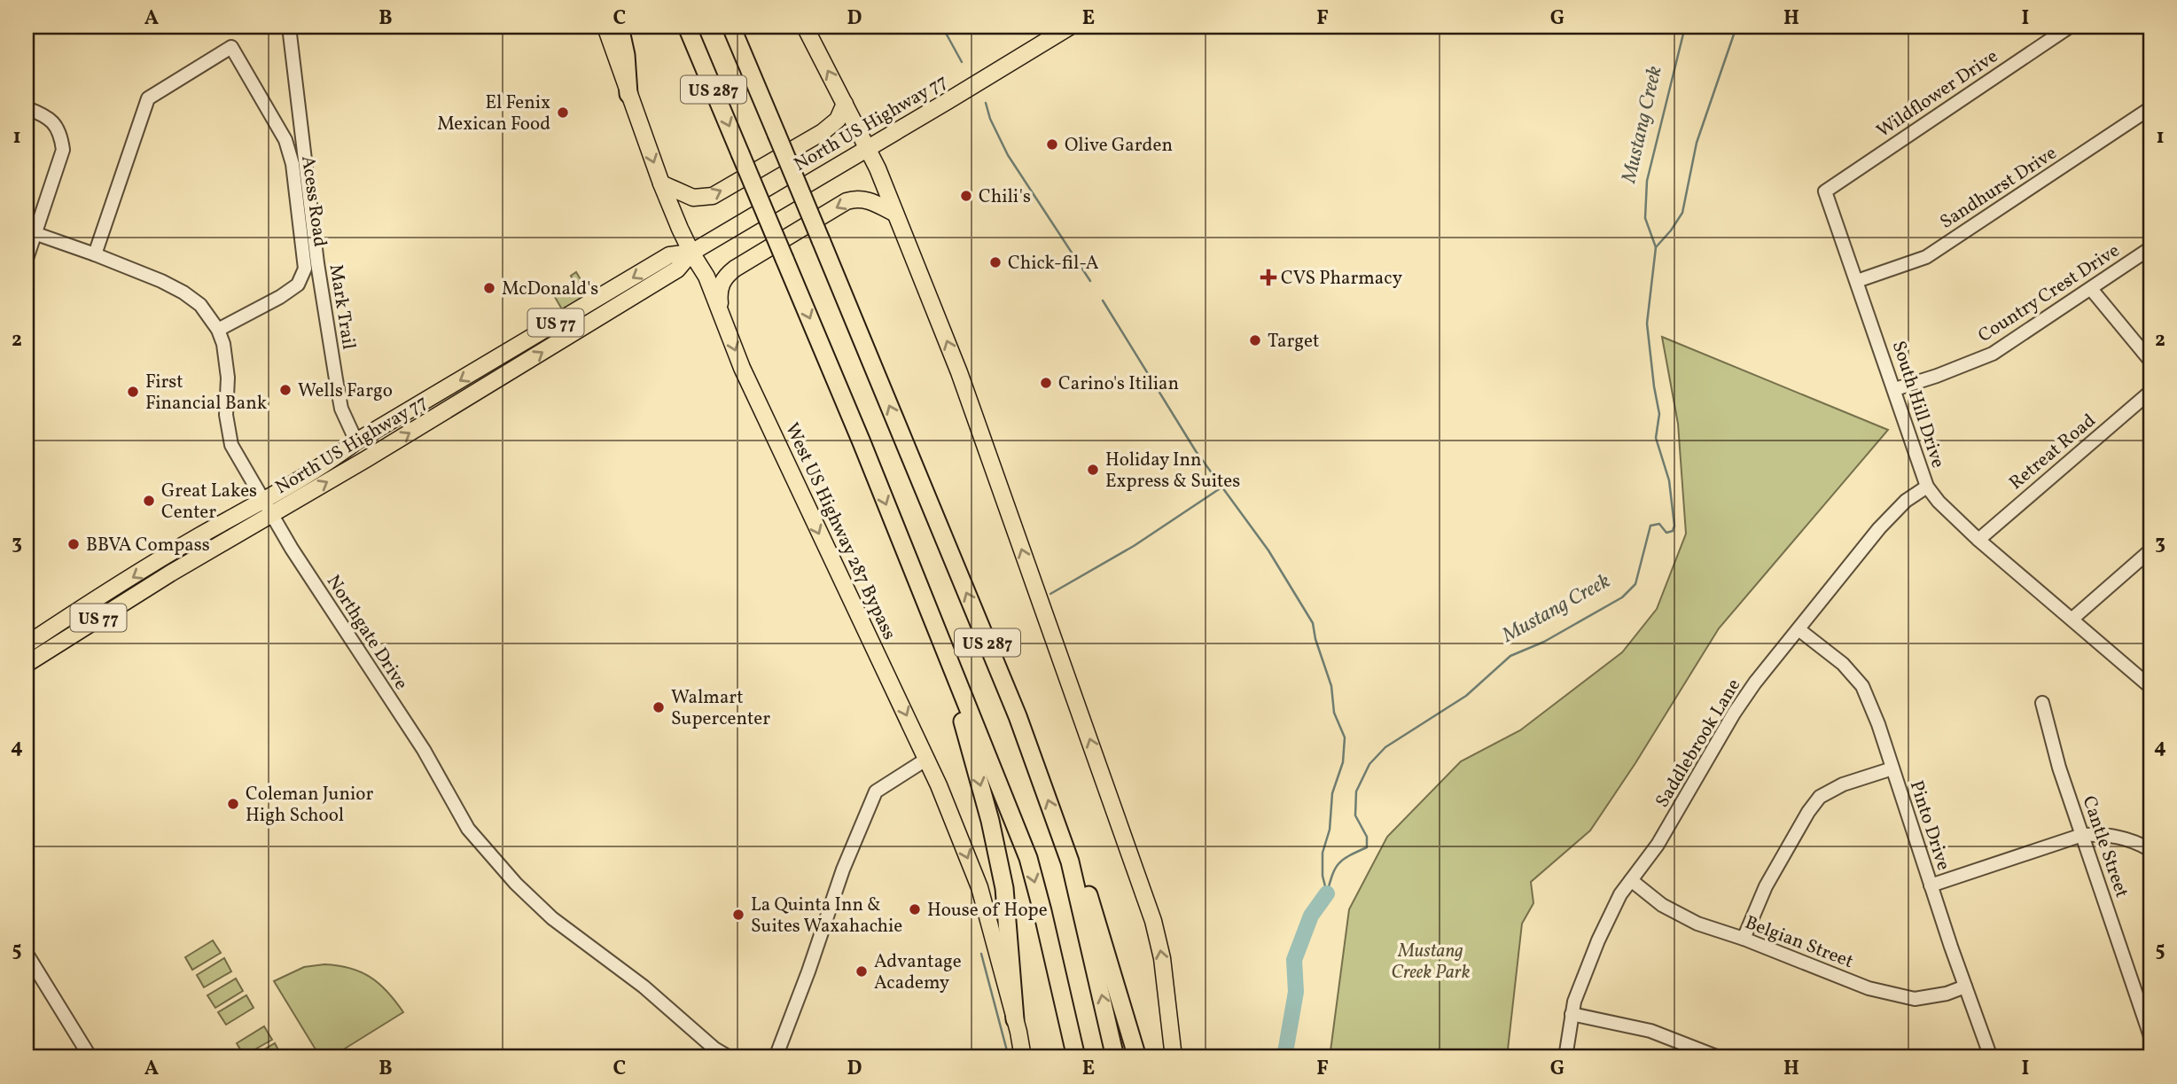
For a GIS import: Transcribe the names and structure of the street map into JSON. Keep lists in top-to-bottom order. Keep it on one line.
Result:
{"streets":{"highway":["US 287"],"main road":["North US Highway 77","US 77","West US Highway 287 Bypass"],"street":["Wildflower Drive","Sandhurst Drive","Acess Road","Country Crest Drive","Mark Trail","South Hill Drive","Retreat Road","Northgate Drive","Saddlebrook Lane","Pinto Drive","Cantle Street","Belgian Street"]},"crossings":[["Wildflower Drive","South Hill Drive"],["North US Highway 77","Mark Trail"],["North US Highway 77","West US Highway 287 Bypass"],["North US Highway 77","Northgate Drive"],["Sandhurst Drive","South Hill Drive"],["Acess Road","Northgate Drive"],["Country Crest Drive","South Hill Drive"],["South Hill Drive","Retreat Road"],["South Hill Drive","Saddlebrook Lane"],["Saddlebrook Lane","Pinto Drive"],["Saddlebrook Lane","Belgian Street"],["Pinto Drive","Belgian Street"]],"one_way":["West US Highway 287 Bypass"],"water":["Mustang Creek"],"parks":["Mustang Creek Park"],"places":{"other":["El Fenix Mexican Food","Olive Garden","Chili's","Chick-fil-A","McDonald's","Target","Carino's Itilian","Wells Fargo","First Financial Bank","Holiday Inn Express & Suites","Great Lakes Center","BBVA Compass","Walmart Supercenter","Coleman Junior High School","House of Hope","La Quinta Inn & Suites Waxahachie","Advantage Academy"],"health":["CVS Pharmacy"]},"grid":{"columns":["A","B","C","D","E","F","G","H","I"],"rows":["1","2","3","4","5"]}}
